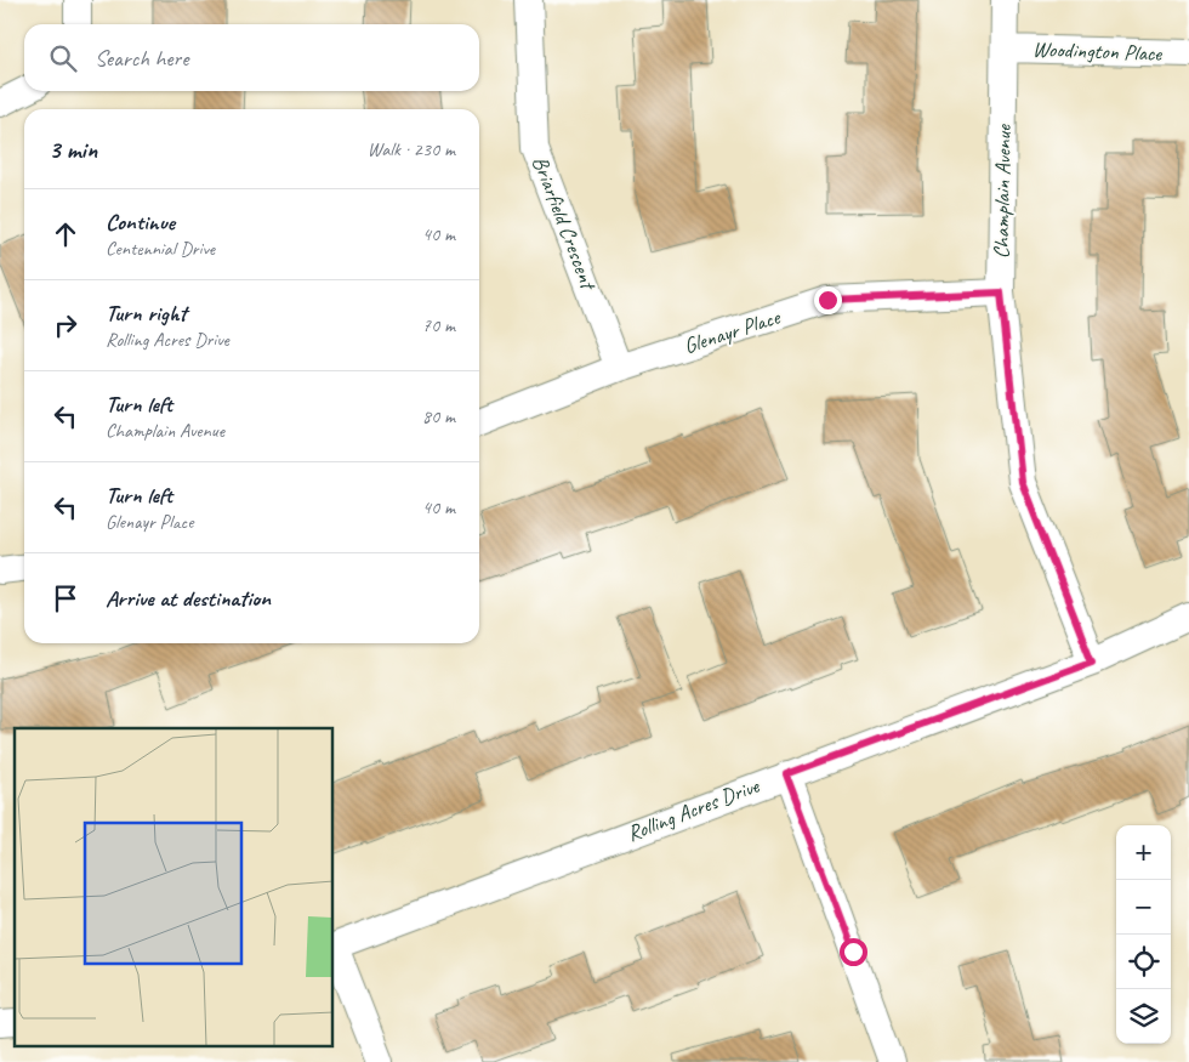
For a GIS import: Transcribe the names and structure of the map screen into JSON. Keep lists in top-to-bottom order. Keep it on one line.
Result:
{"streets":{"street":["Woodington Place","Champlain Avenue","Briarfield Crescent","Glenayr Place","Rolling Acres Drive"]},"crossings":[["Woodington Place","Champlain Avenue"],["Champlain Avenue","Glenayr Place"],["Champlain Avenue","Rolling Acres Drive"],["Briarfield Crescent","Glenayr Place"]],"page":{"search":"Search here","heading":["3 min","Walk · 230 m"],"list":[["Continue","Centennial Drive","40 m"],["Turn right","Rolling Acres Drive","70 m"],["Turn left","Champlain Avenue","80 m"],["Turn left","Glenayr Place","40 m"],"Arrive at destination"],"map_buttons":["+","−"]}}
